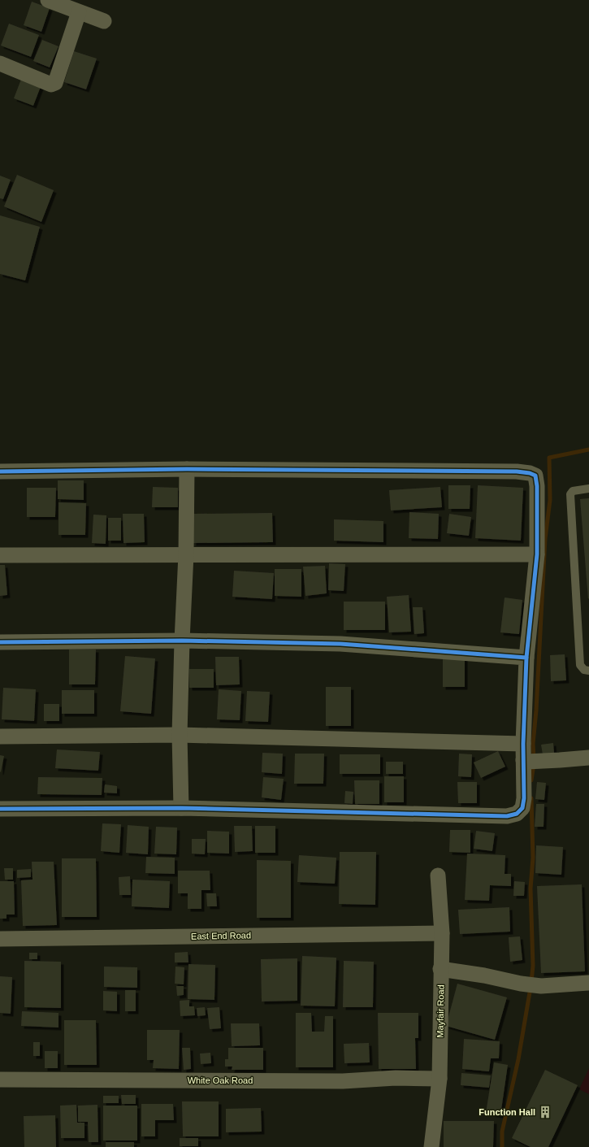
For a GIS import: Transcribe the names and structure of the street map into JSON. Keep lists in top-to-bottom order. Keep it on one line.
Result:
{"streets":{"street":["East End Road","Mayfair Road","White Oak Road"]},"crossings":[["East End Road","Mayfair Road"],["Mayfair Road","White Oak Road"]],"places":{"building":["Function Hall"]}}
